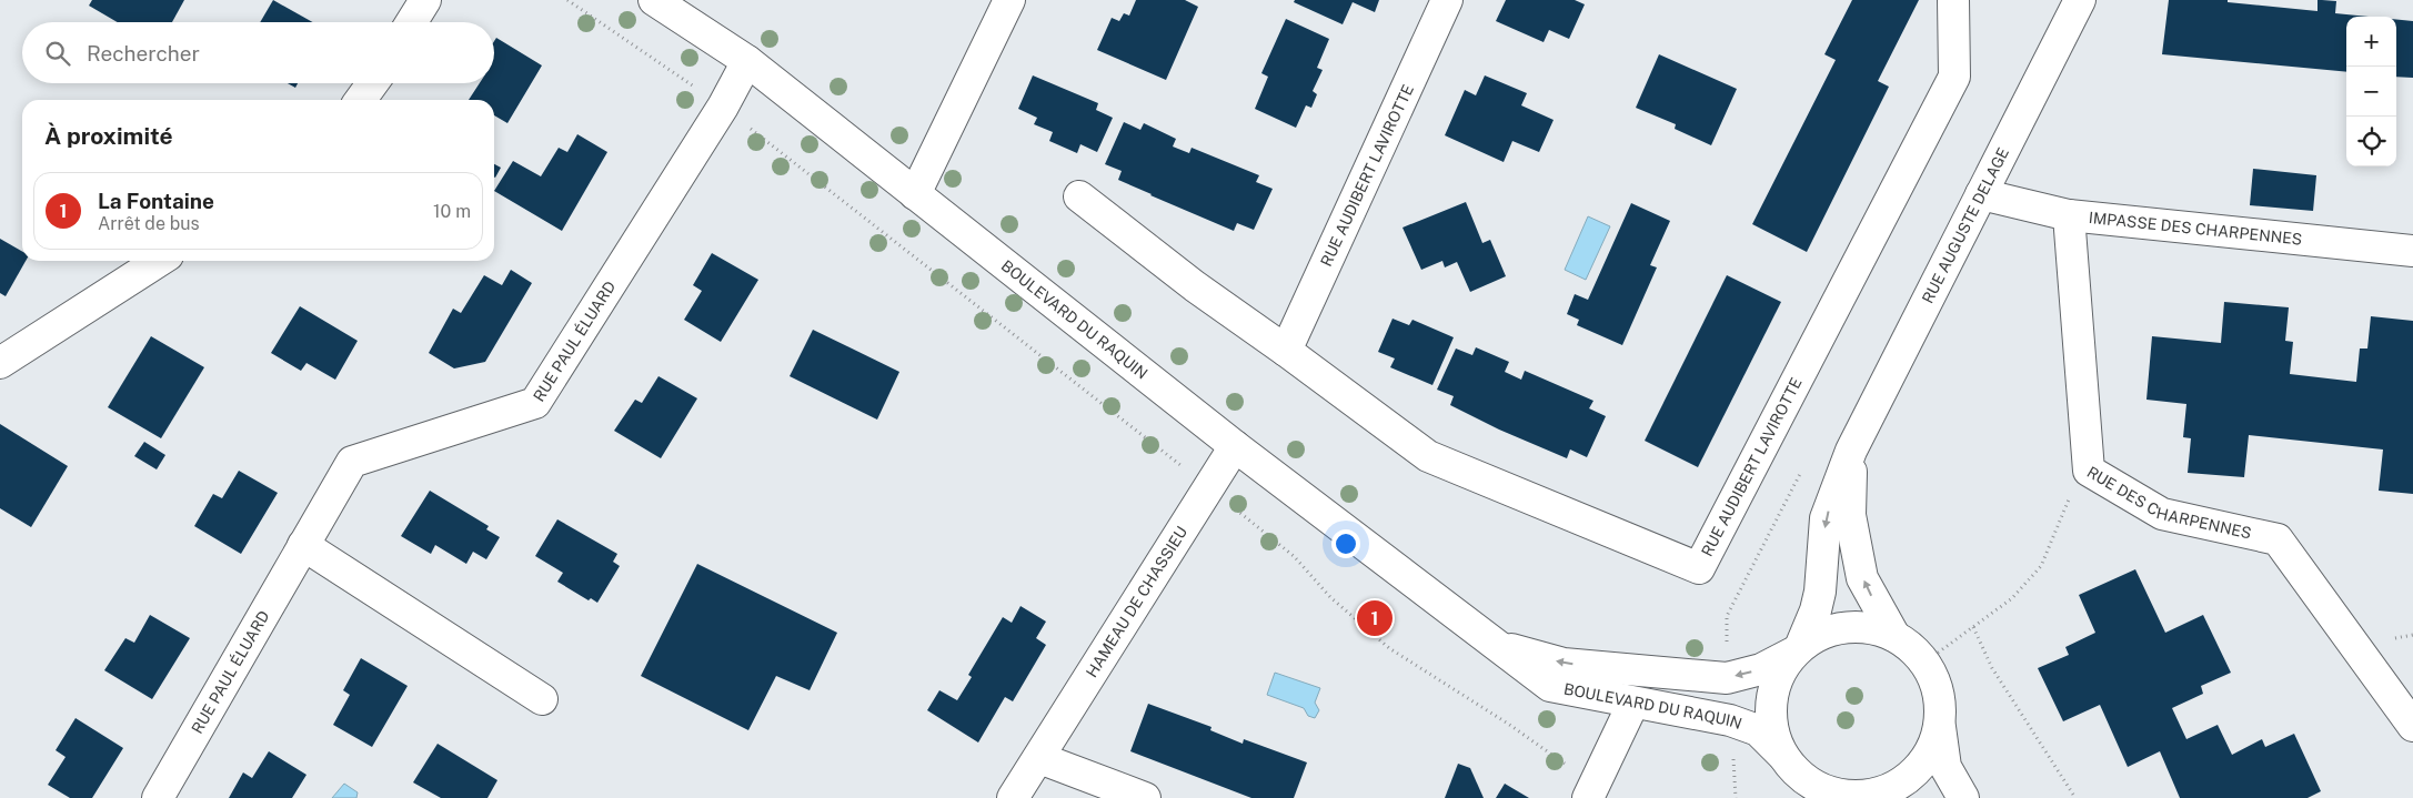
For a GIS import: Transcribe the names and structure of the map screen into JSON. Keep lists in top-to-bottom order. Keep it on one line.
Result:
{"streets":{"street":["RUE AUDIBERT LAVIROTTE","RUE AUGUSTE DELAGE","IMPASSE DES CHARPENNES","BOULEVARD DU RAQUIN","RUE PAUL ÉLUARD","RUE DES CHARPENNES","HAMEAU DE CHASSIEU"]},"crossings":[["RUE AUGUSTE DELAGE","IMPASSE DES CHARPENNES"],["RUE AUGUSTE DELAGE","BOULEVARD DU RAQUIN"],["IMPASSE DES CHARPENNES","RUE DES CHARPENNES"],["BOULEVARD DU RAQUIN","RUE PAUL ÉLUARD"],["BOULEVARD DU RAQUIN","HAMEAU DE CHASSIEU"]],"page":{"map_buttons":["+","−"],"search":"Rechercher","heading":"À proximité","list":[{"mark":"1","name":"La Fontaine","note":"Arrêt de bus","value":"10 m"}],"pins":"1"}}
